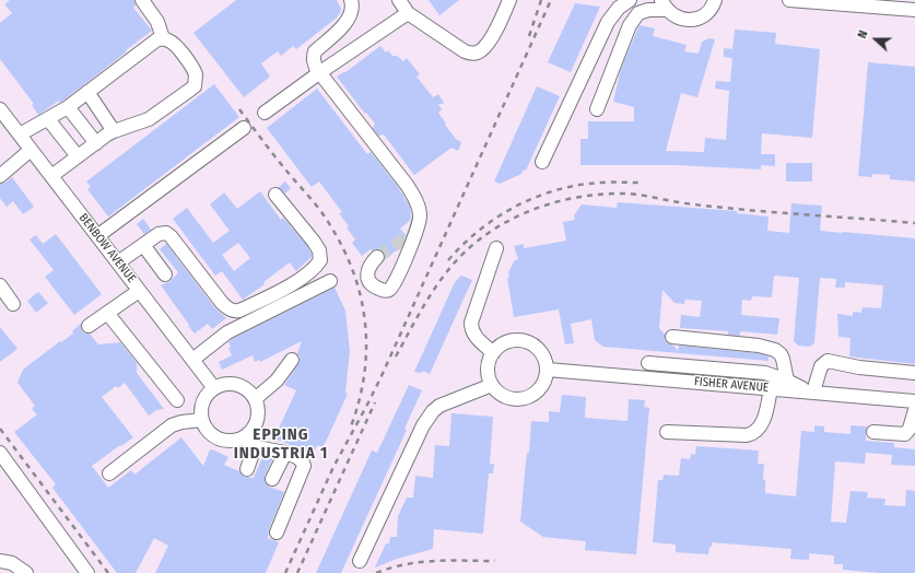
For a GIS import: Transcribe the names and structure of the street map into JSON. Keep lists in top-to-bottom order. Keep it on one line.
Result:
{"streets":{"lane":["BENBOW AVENUE","FISHER AVENUE"]},"districts":["EPPING INDUSTRIA 1"],"north":"left"}
